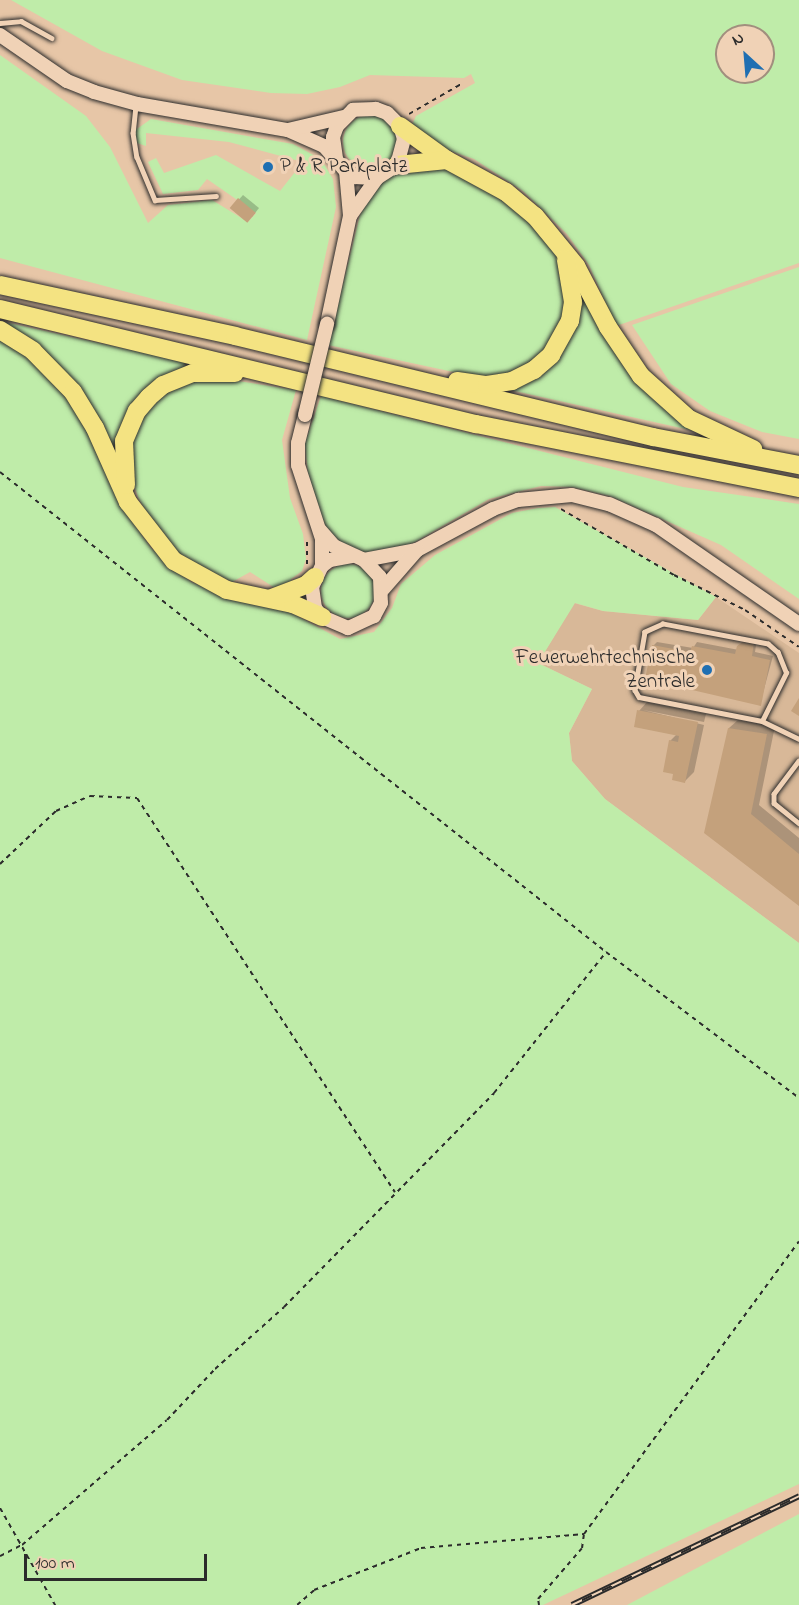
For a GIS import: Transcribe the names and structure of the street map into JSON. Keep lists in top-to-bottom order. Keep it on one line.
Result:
{"places":["P & R Parkplatz","Feuerwehrtechnische Zentrale"],"scale_bar":"100 m","north":"top left"}
